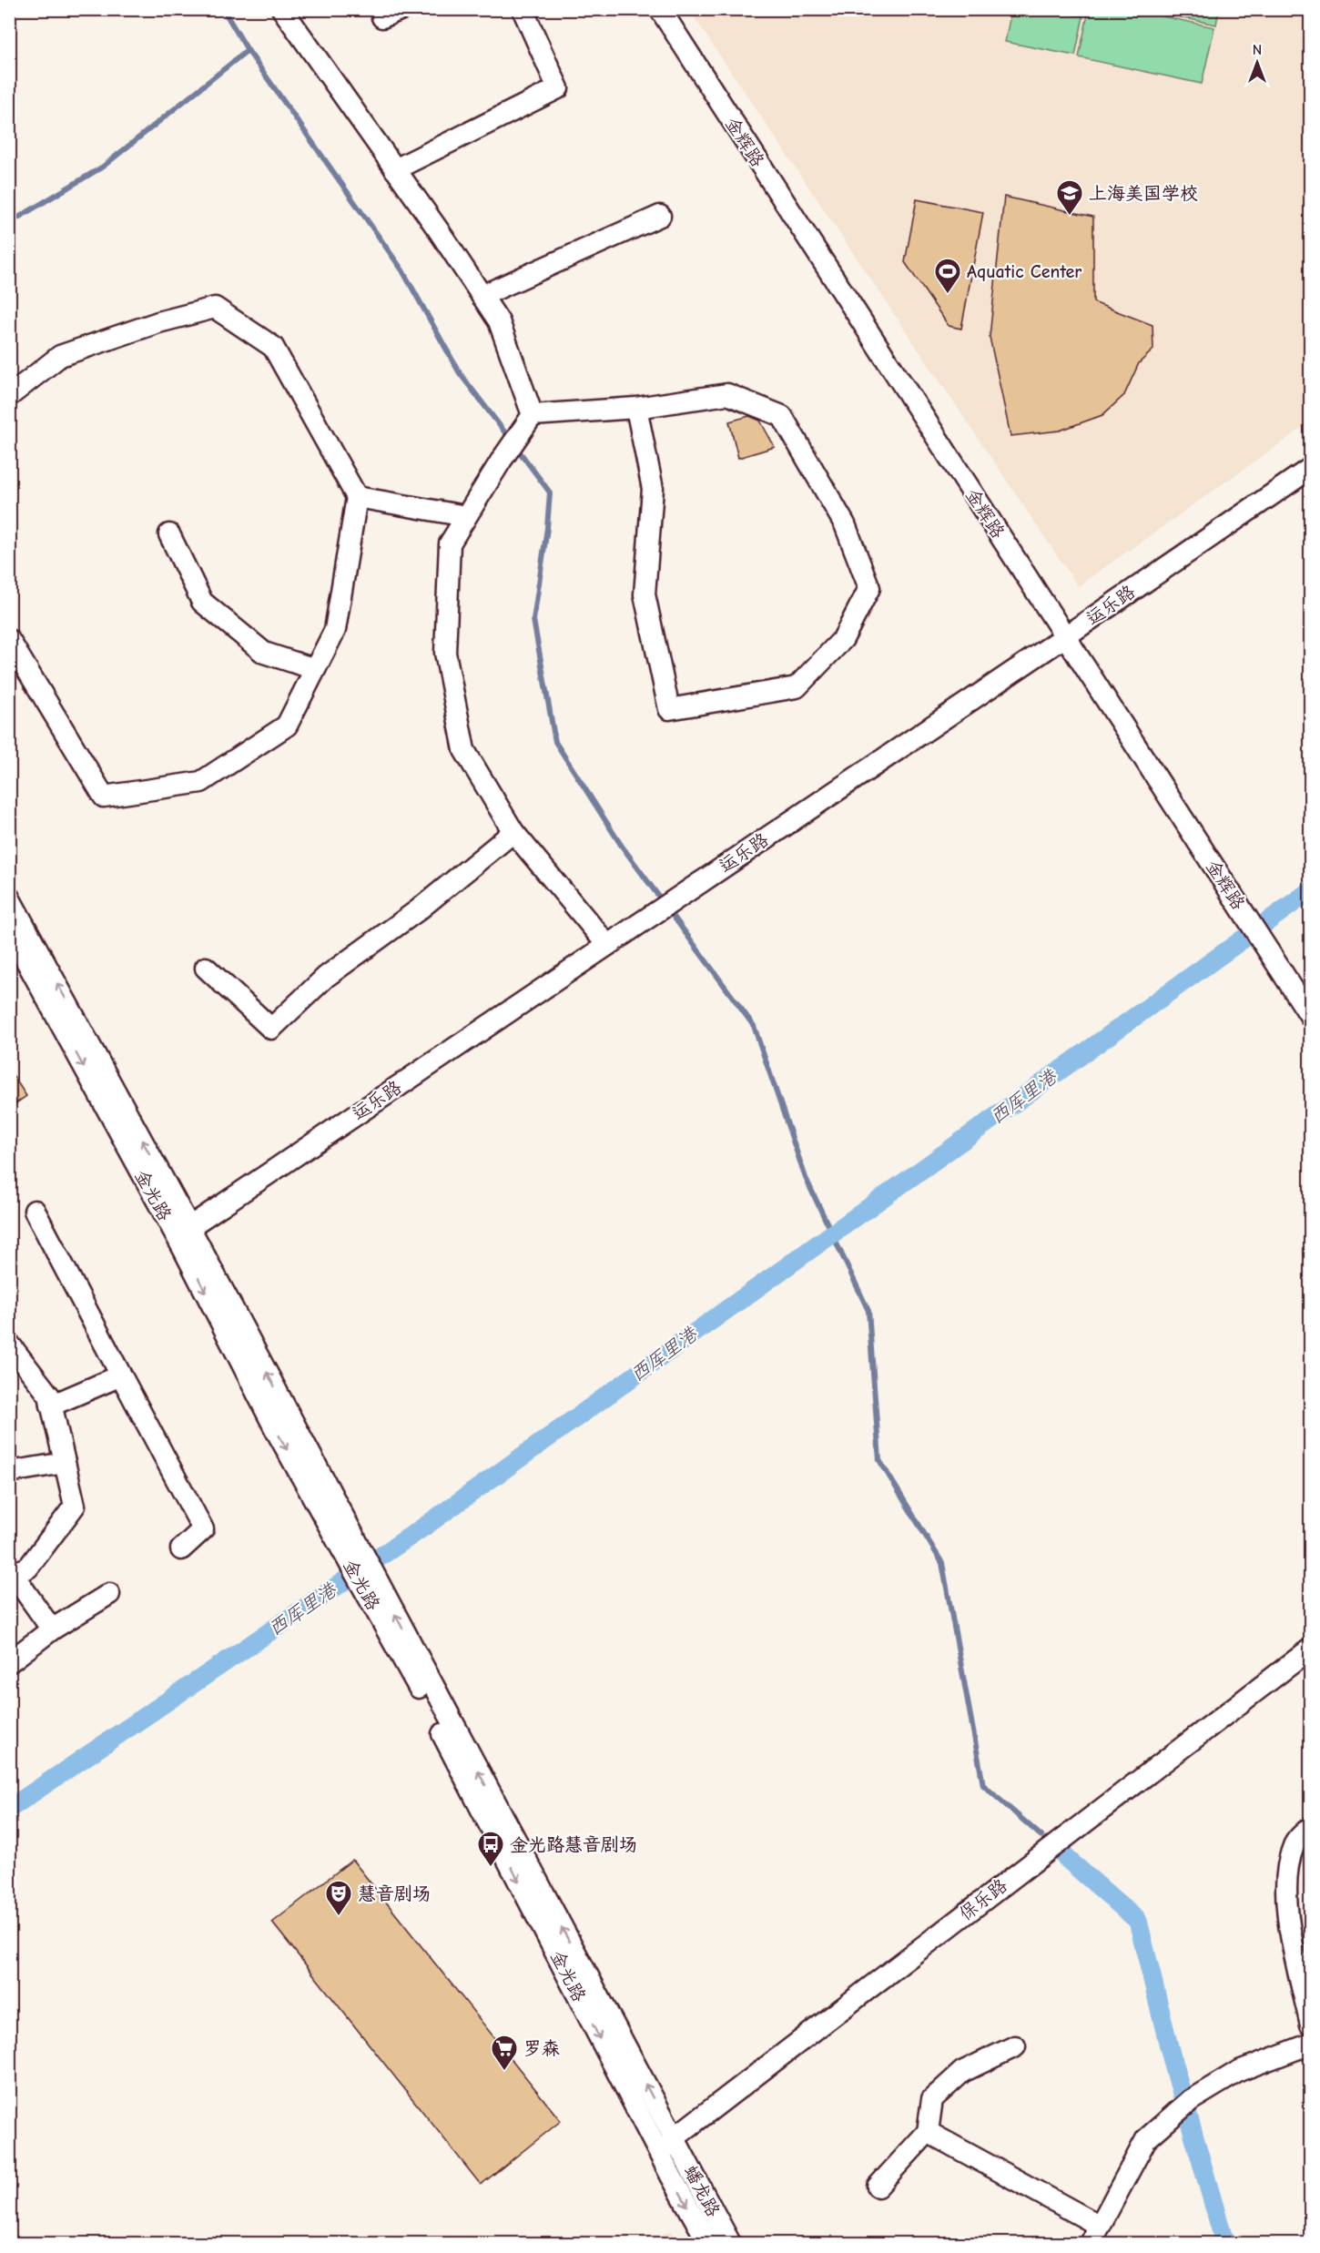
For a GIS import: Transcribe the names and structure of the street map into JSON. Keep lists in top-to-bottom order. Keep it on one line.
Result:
{"streets":{"street":["金辉路","运乐路","金光路","保乐路","蟠龙路"]},"crossings":[["金辉路","运乐路"],["运乐路","金光路"],["金光路","保乐路"],["金光路","蟠龙路"],["保乐路","蟠龙路"]],"water":["西厍里港"],"places":{"school or university":["上海美国学校"],"sports":["Aquatic Center"],"bus stop":["金光路慧音剧场"],"theatre":["慧音剧场"],"supermarket":["罗森"]},"north":"top"}
